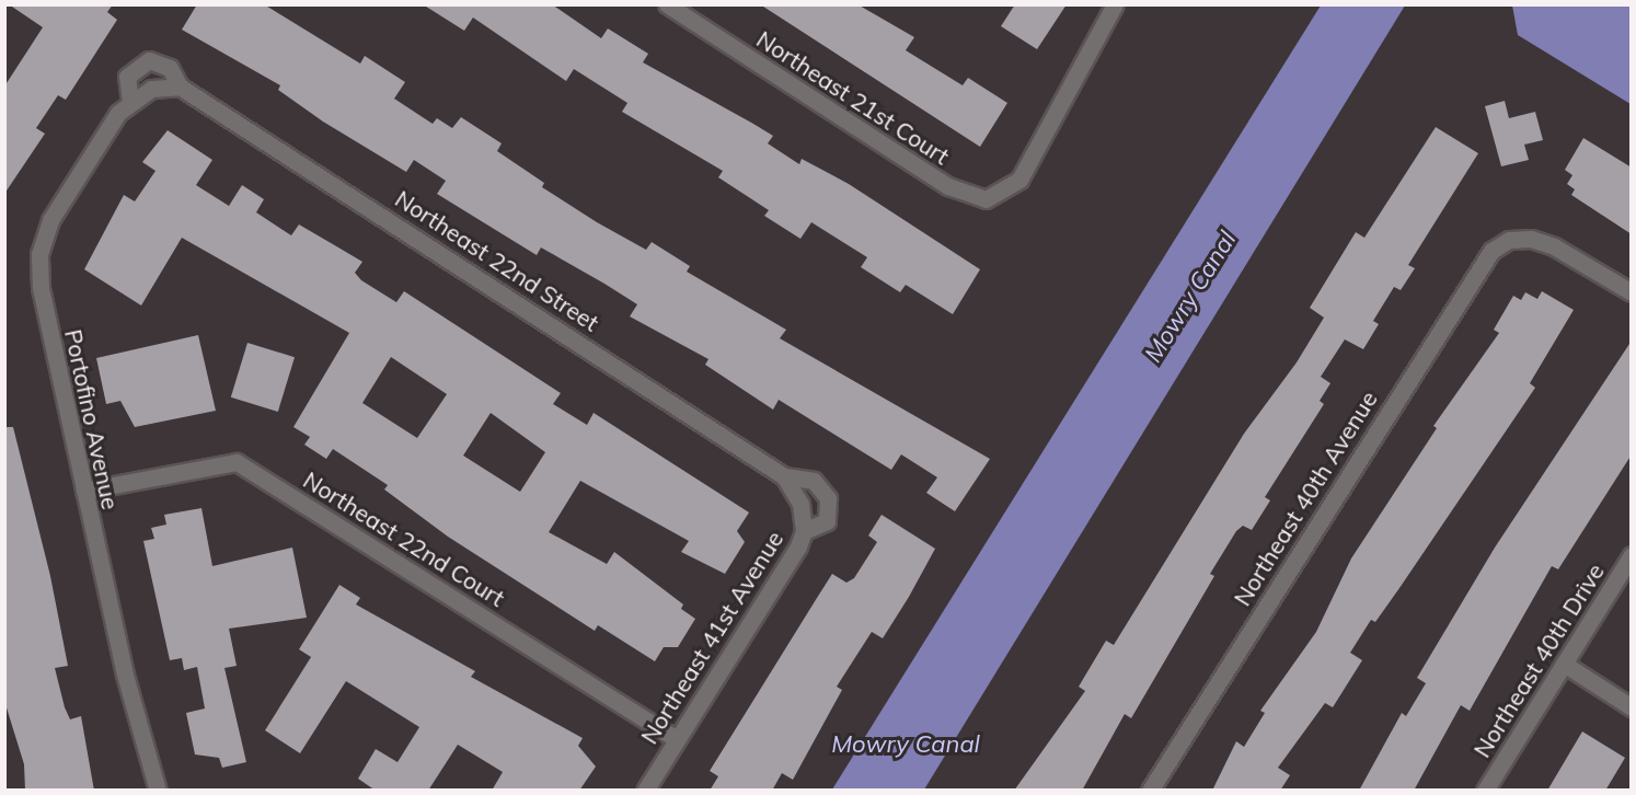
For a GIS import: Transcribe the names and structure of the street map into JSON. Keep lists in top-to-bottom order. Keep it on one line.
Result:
{"streets":{"street":["Northeast 21st Court","Northeast 22nd Street","Portofino Avenue","Northeast 40th Avenue","Northeast 22nd Court","Northeast 41st Avenue","Northeast 40th Drive"]},"crossings":[["Northeast 22nd Street","Portofino Avenue"],["Northeast 22nd Street","Northeast 41st Avenue"],["Portofino Avenue","Northeast 22nd Court"],["Northeast 22nd Court","Northeast 41st Avenue"]],"water":["Mowry Canal"]}
